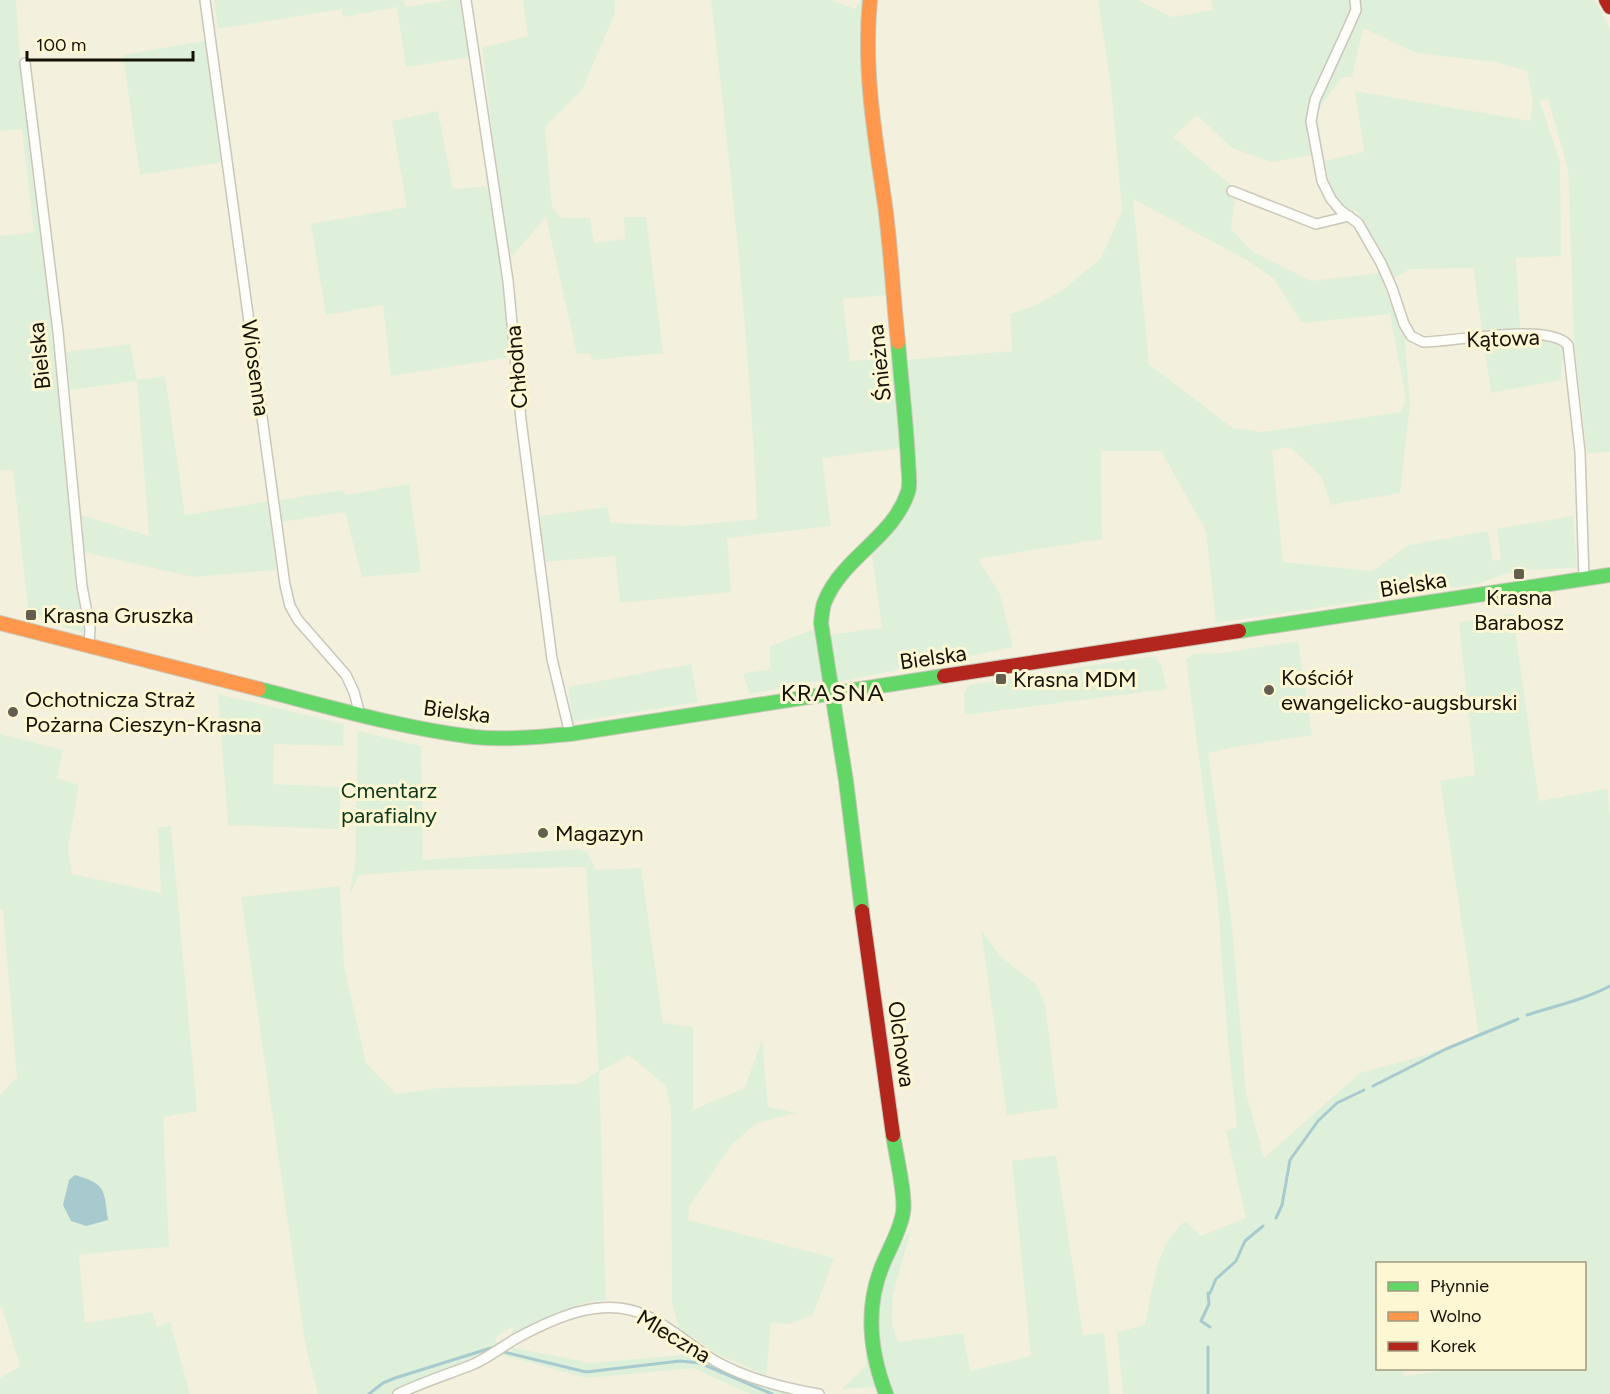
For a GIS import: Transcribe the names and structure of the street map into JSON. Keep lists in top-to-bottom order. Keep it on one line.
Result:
{"streets":{"main road":["Bielska","Śnieżna","Olchowa"],"street":["Kątowa","Chłodna","Wiosenna","Mleczna"]},"crossings":[["Kątowa","Bielska"],["Bielska","Śnieżna"],["Bielska","Chłodna"],["Bielska","Wiosenna"],["Bielska","Olchowa"],["Śnieżna","Olchowa"]],"districts":["KRASNA"],"parks":["Cmentarz parafialny"],"places":{"transit":["Krasna Barabosz","Krasna Gruszka","Krasna MDM"],"other":["Kościół ewangelicko-augsburski","Ochotnicza Straż Pożarna Cieszyn-Krasna","Magazyn"]},"legend":["Płynnie","Wolno","Korek"],"scale_bar":"100 m"}
